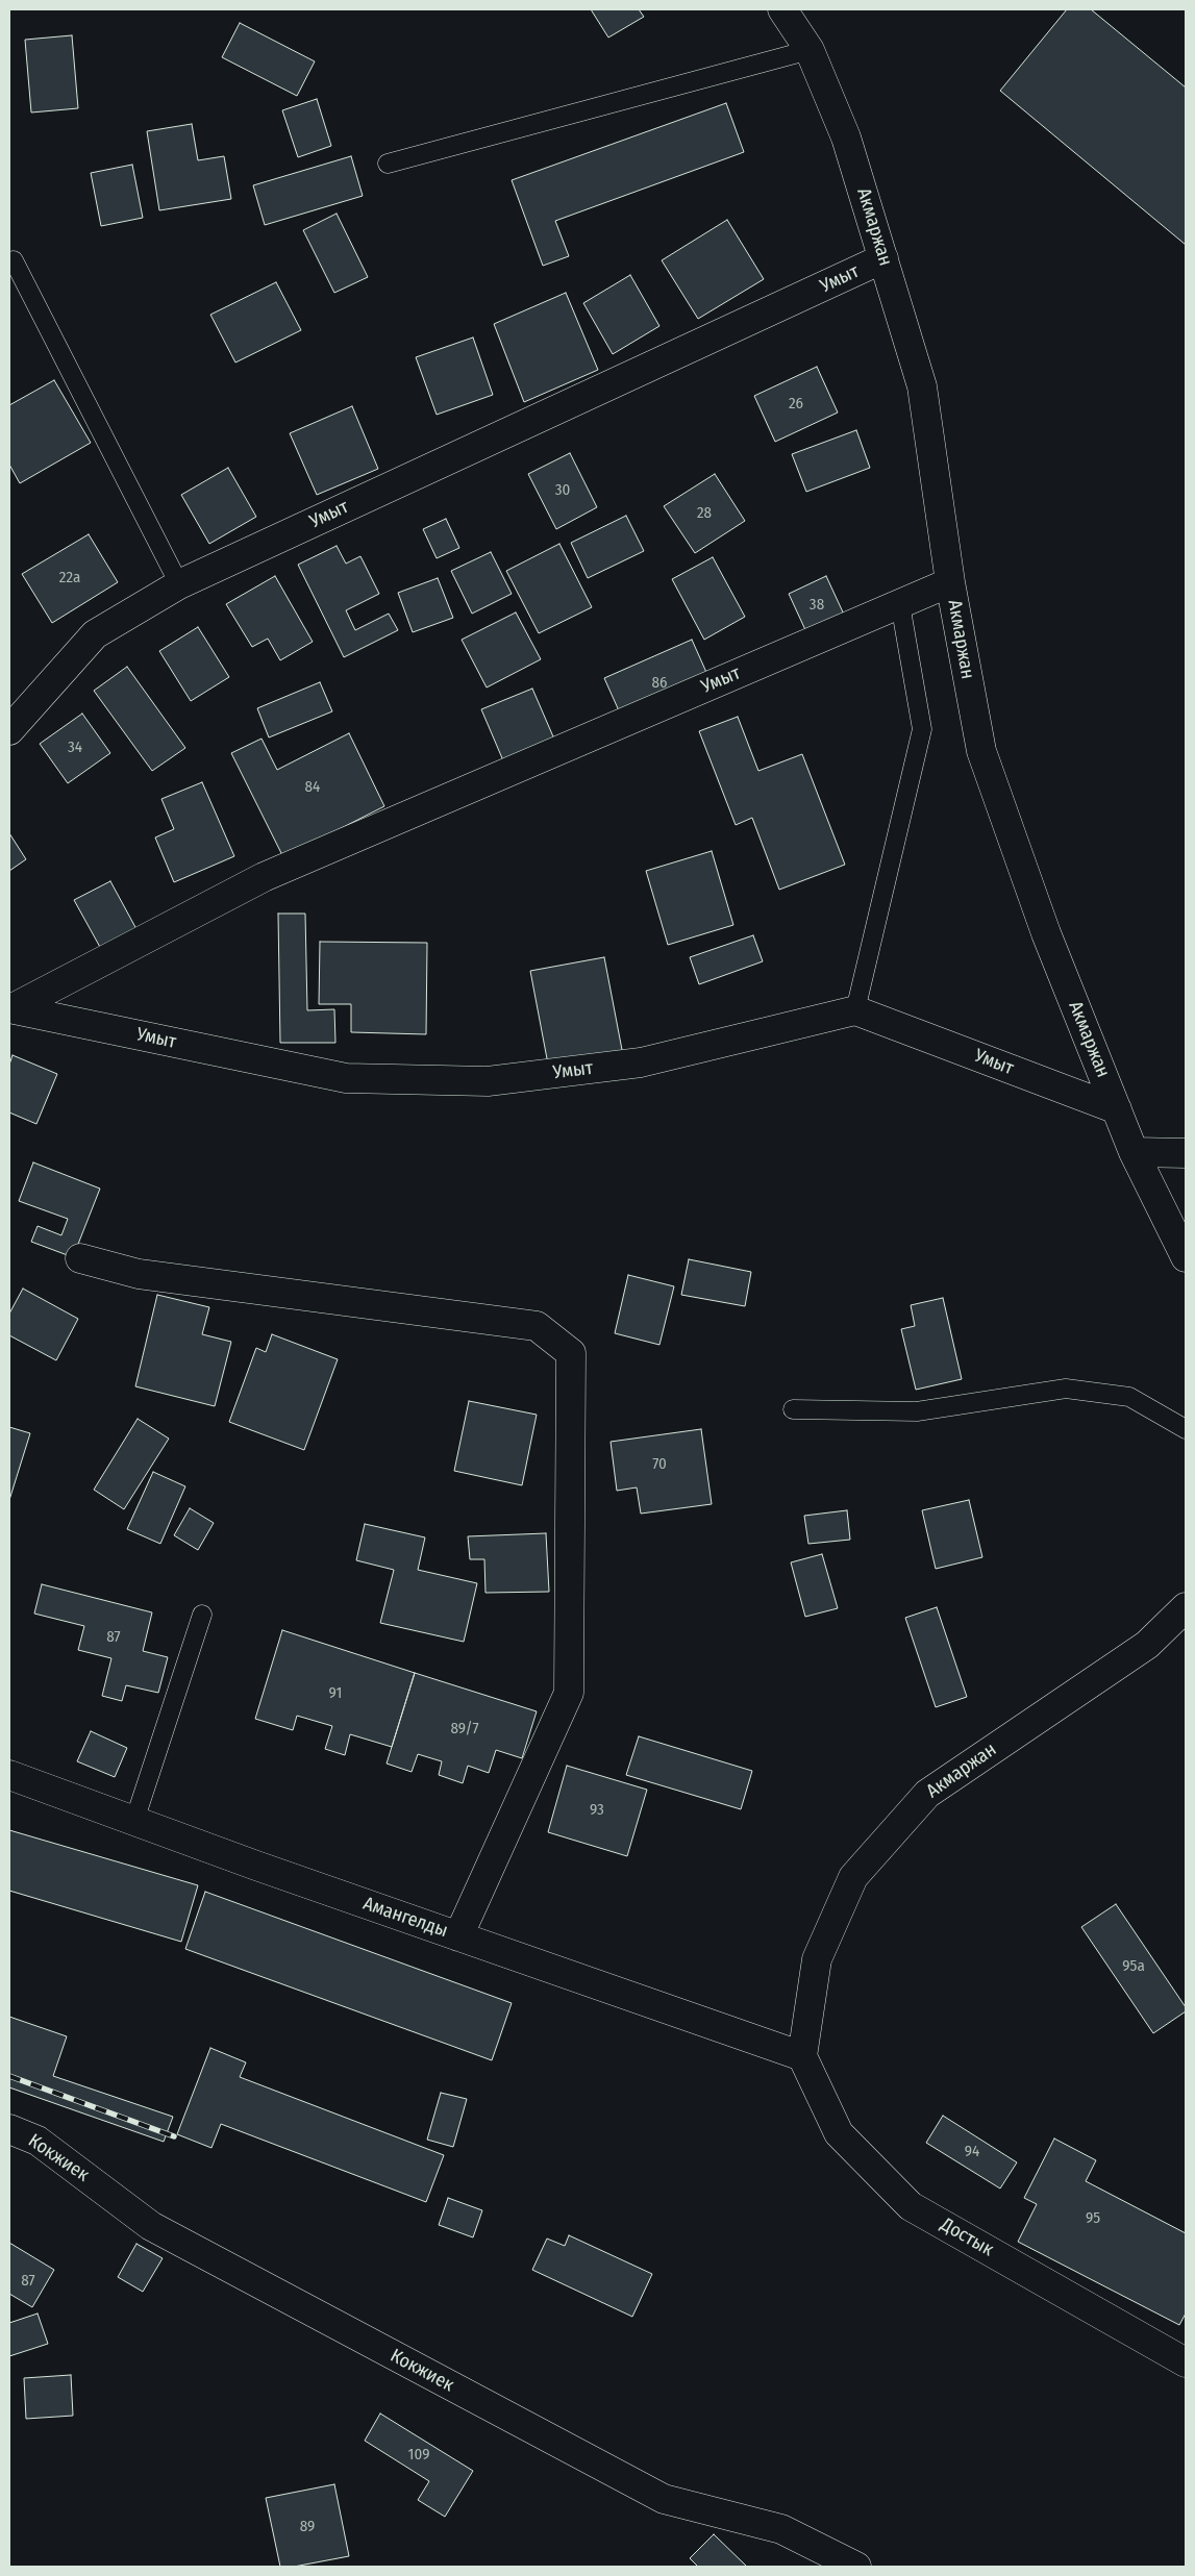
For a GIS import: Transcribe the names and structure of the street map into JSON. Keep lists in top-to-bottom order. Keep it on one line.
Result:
{"streets":{"street":["Акмаржан","Умыт","Амангелды","Кокжиек","Достык"]},"crossings":[["Акмаржан","Умыт"],["Акмаржан","Амангелды"],["Акмаржан","Достык"],["Амангелды","Достык"]],"house_numbers":["26","30","28","22а","38","86","34","84","70","87","91","89/7","93","95а","94","95","87","109","89"]}
